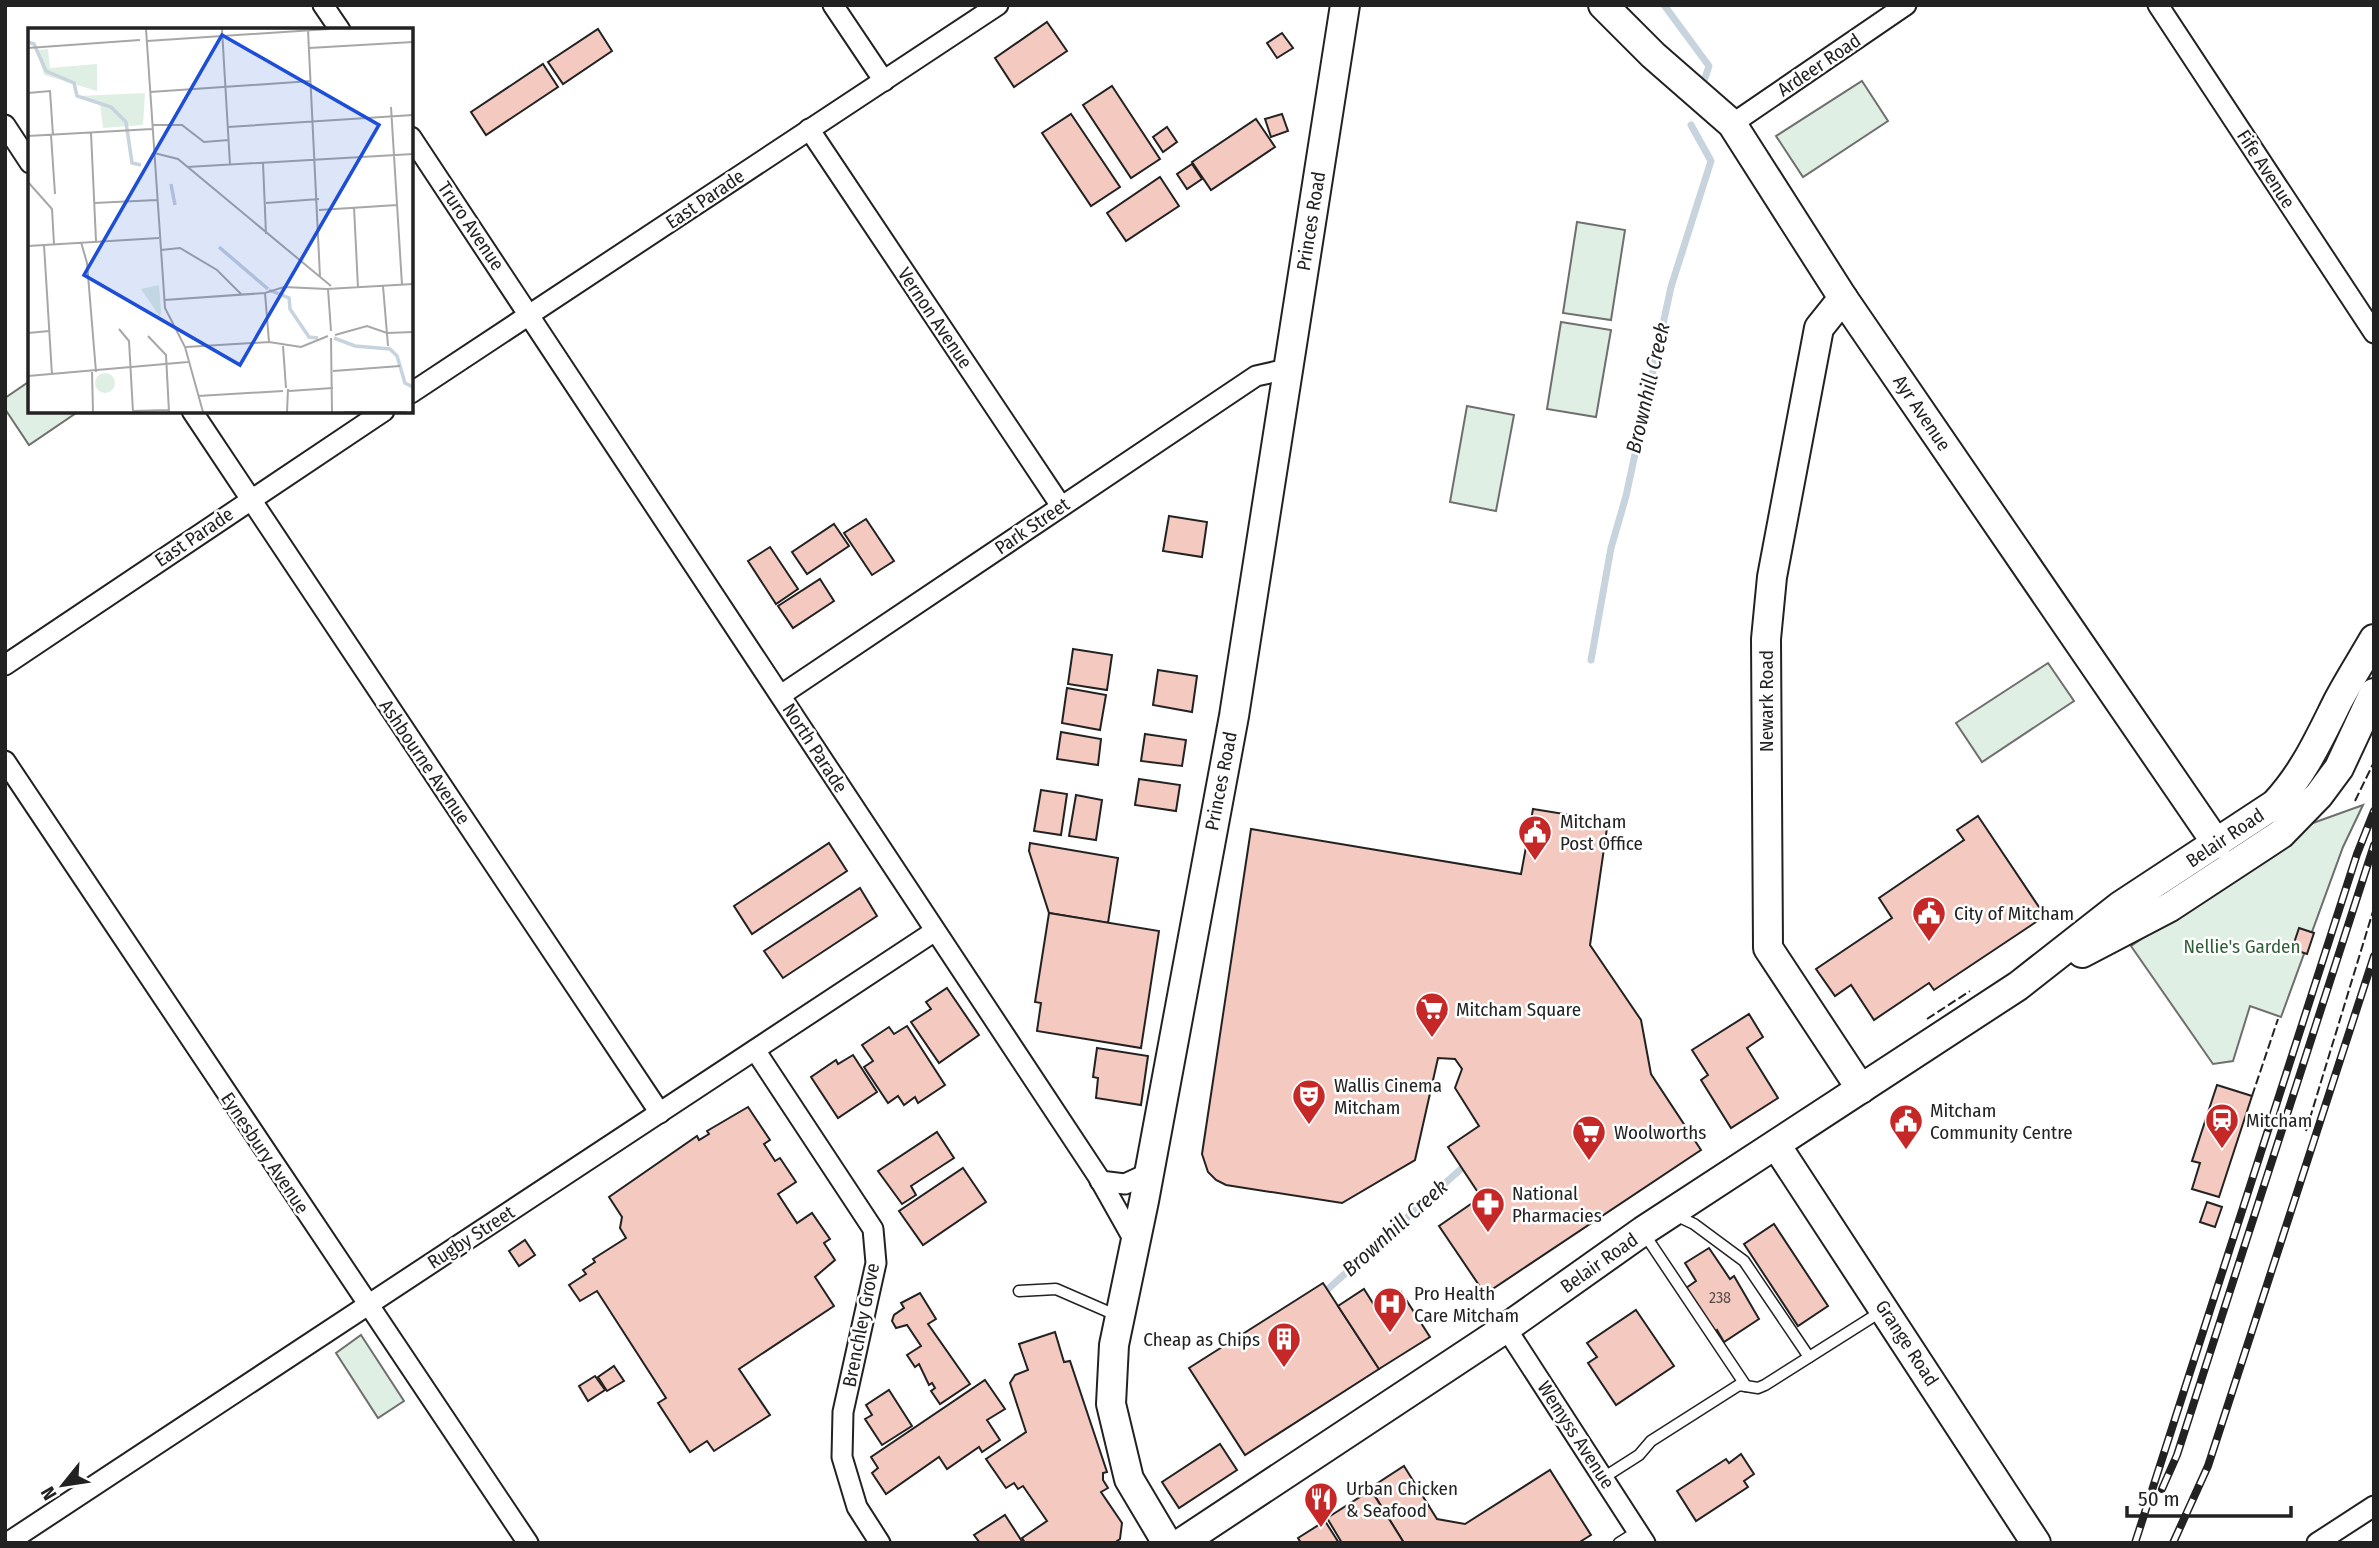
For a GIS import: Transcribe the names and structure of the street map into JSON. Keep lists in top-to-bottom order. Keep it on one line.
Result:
{"streets":{"street":["Ardeer Road","Fife Avenue","East Parade","Princes Road","Truro Avenue","Vernon Avenue","Ayr Avenue","Park Street","Newark Road","North Parade","Ashbourne Avenue","Belair Road","Eynesbury Avenue","Rugby Street","Brenchley Grove","Grange Road","Wemyss Avenue"]},"crossings":[["Ardeer Road","Ayr Avenue"],["East Parade","Truro Avenue"],["East Parade","Vernon Avenue"],["East Parade","North Parade"],["East Parade","Ashbourne Avenue"],["Princes Road","Park Street"],["Princes Road","North Parade"],["Truro Avenue","North Parade"],["Vernon Avenue","Park Street"],["Ayr Avenue","Newark Road"],["Ayr Avenue","Belair Road"],["Park Street","North Parade"],["Newark Road","Belair Road"],["North Parade","Rugby Street"],["Ashbourne Avenue","Rugby Street"],["Belair Road","Grange Road"],["Belair Road","Wemyss Avenue"],["Eynesbury Avenue","Rugby Street"],["Rugby Street","Brenchley Grove"]],"water":["Brownhill Creek"],"parks":["Nellie's Garden"],"places":{"public building":["Mitcham Post Office","City of Mitcham","Mitcham Community Centre"],"supermarket":["Mitcham Square","Woolworths"],"theatre":["Wallis Cinema Mitcham"],"station":["Mitcham"],"pharmacy":["National Pharmacies"],"hospital":["Pro Health Care Mitcham"],"building":["Cheap as Chips"],"restaurant":["Urban Chicken & Seafood"]},"house_numbers":["238"],"scale_bar":"50 m","north":"bottom left"}
